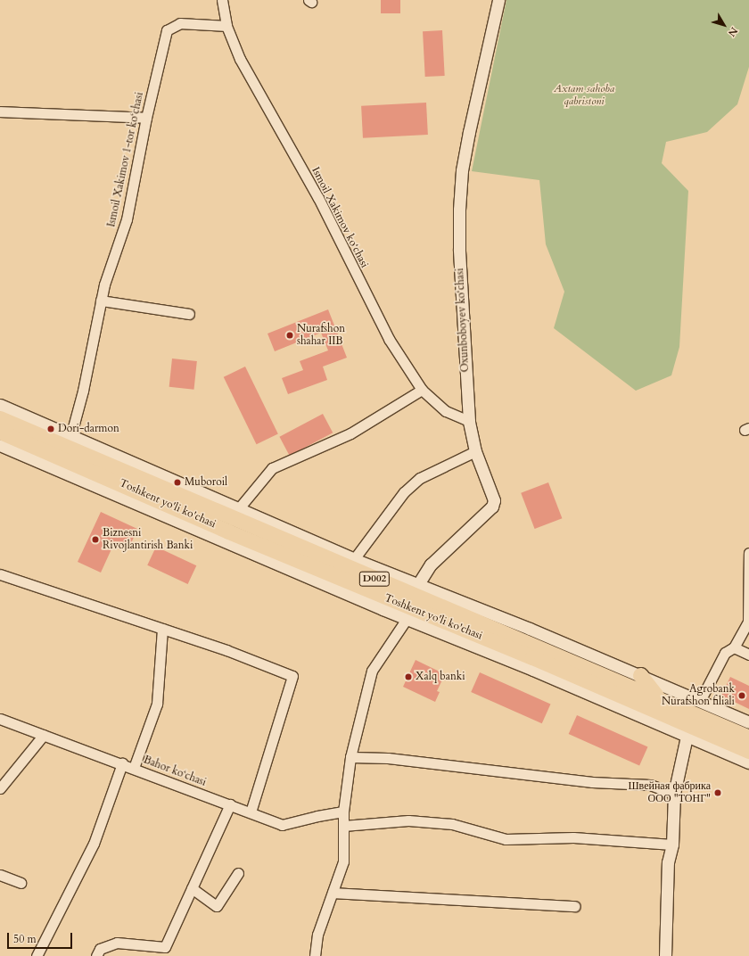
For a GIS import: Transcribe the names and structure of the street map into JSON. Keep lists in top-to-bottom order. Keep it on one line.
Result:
{"streets":{"main road":["Toshkent yo'li ko'chasi","D002"],"street":["Ismoil Xakimov 1-tor ko‘chasi","Ismoil Xakimov ko‘chasi","Oxunboboyev ko‘chasi","Bahor ko‘chasi"]},"crossings":[["Ismoil Xakimov 1-tor ko‘chasi","Ismoil Xakimov ko‘chasi"],["Ismoil Xakimov ko‘chasi","Oxunboboyev ko‘chasi"],["Oxunboboyev ko‘chasi","Toshkent yo'li ko'chasi"]],"parks":["Axtam sahoba qabristoni"],"places":["Nurafshon shahar IIB","Dori-darmon","Muboroil","Biznesni Rivojlantirish Banki","Xalq banki","Agrobank Nurafshon filiali","Швейная фабрика ООО \"ТОНГ\""],"scale_bar":"50 m","north":"bottom right"}
